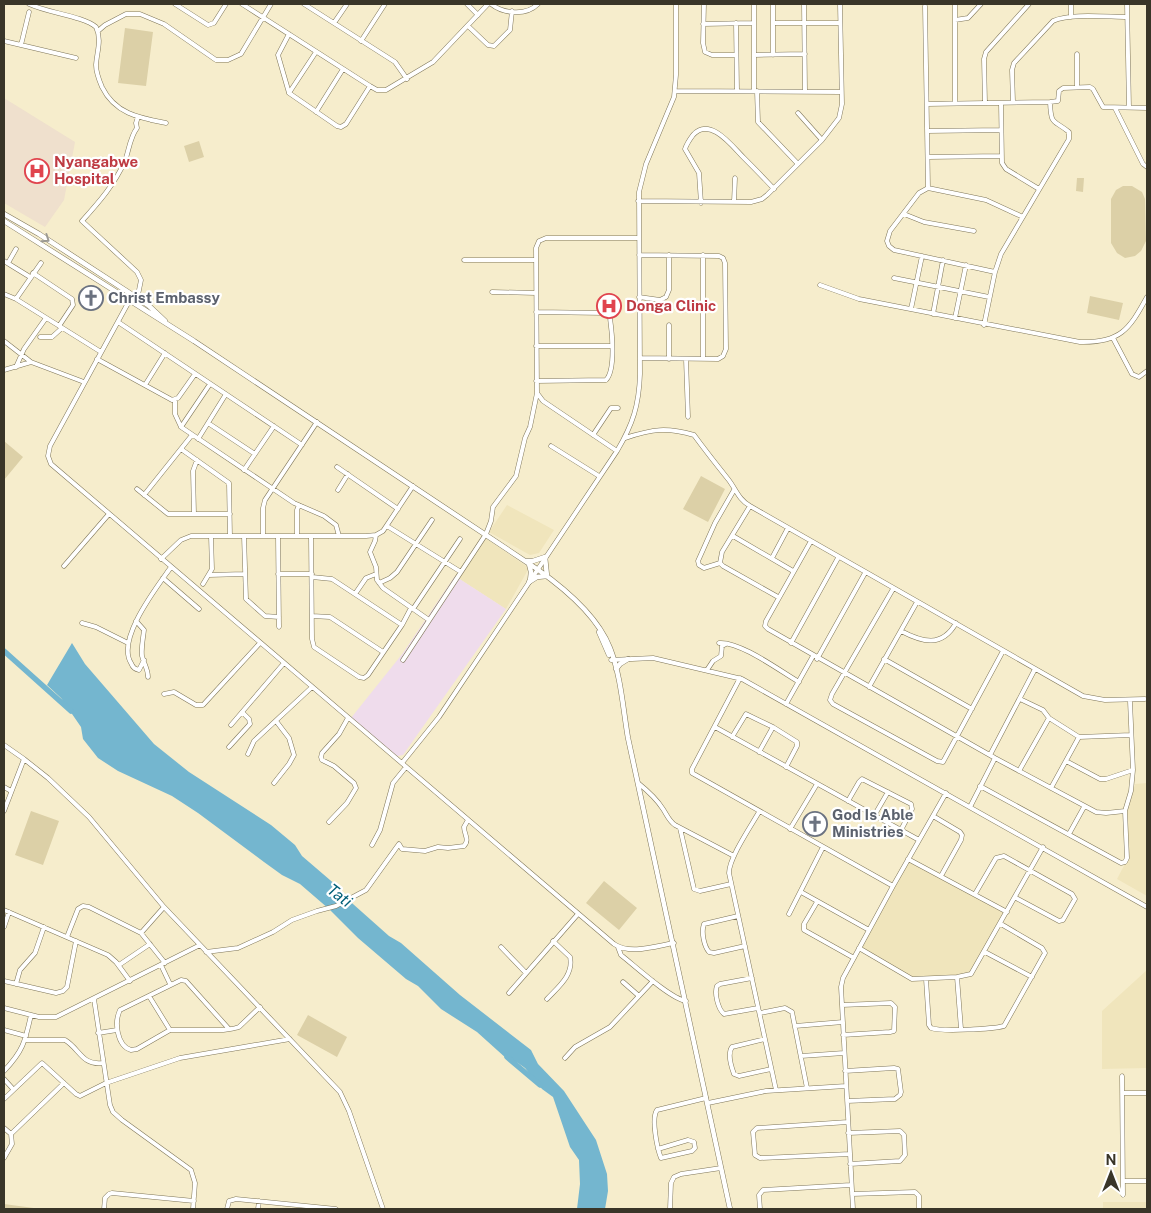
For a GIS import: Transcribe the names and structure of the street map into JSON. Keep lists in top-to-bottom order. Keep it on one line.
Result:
{"water":["Tati"],"places":{"hospital":["Nyangabwe Hospital","Donga Clinic"],"church":["Christ Embassy","God Is Able Ministries"]},"north":"top"}
